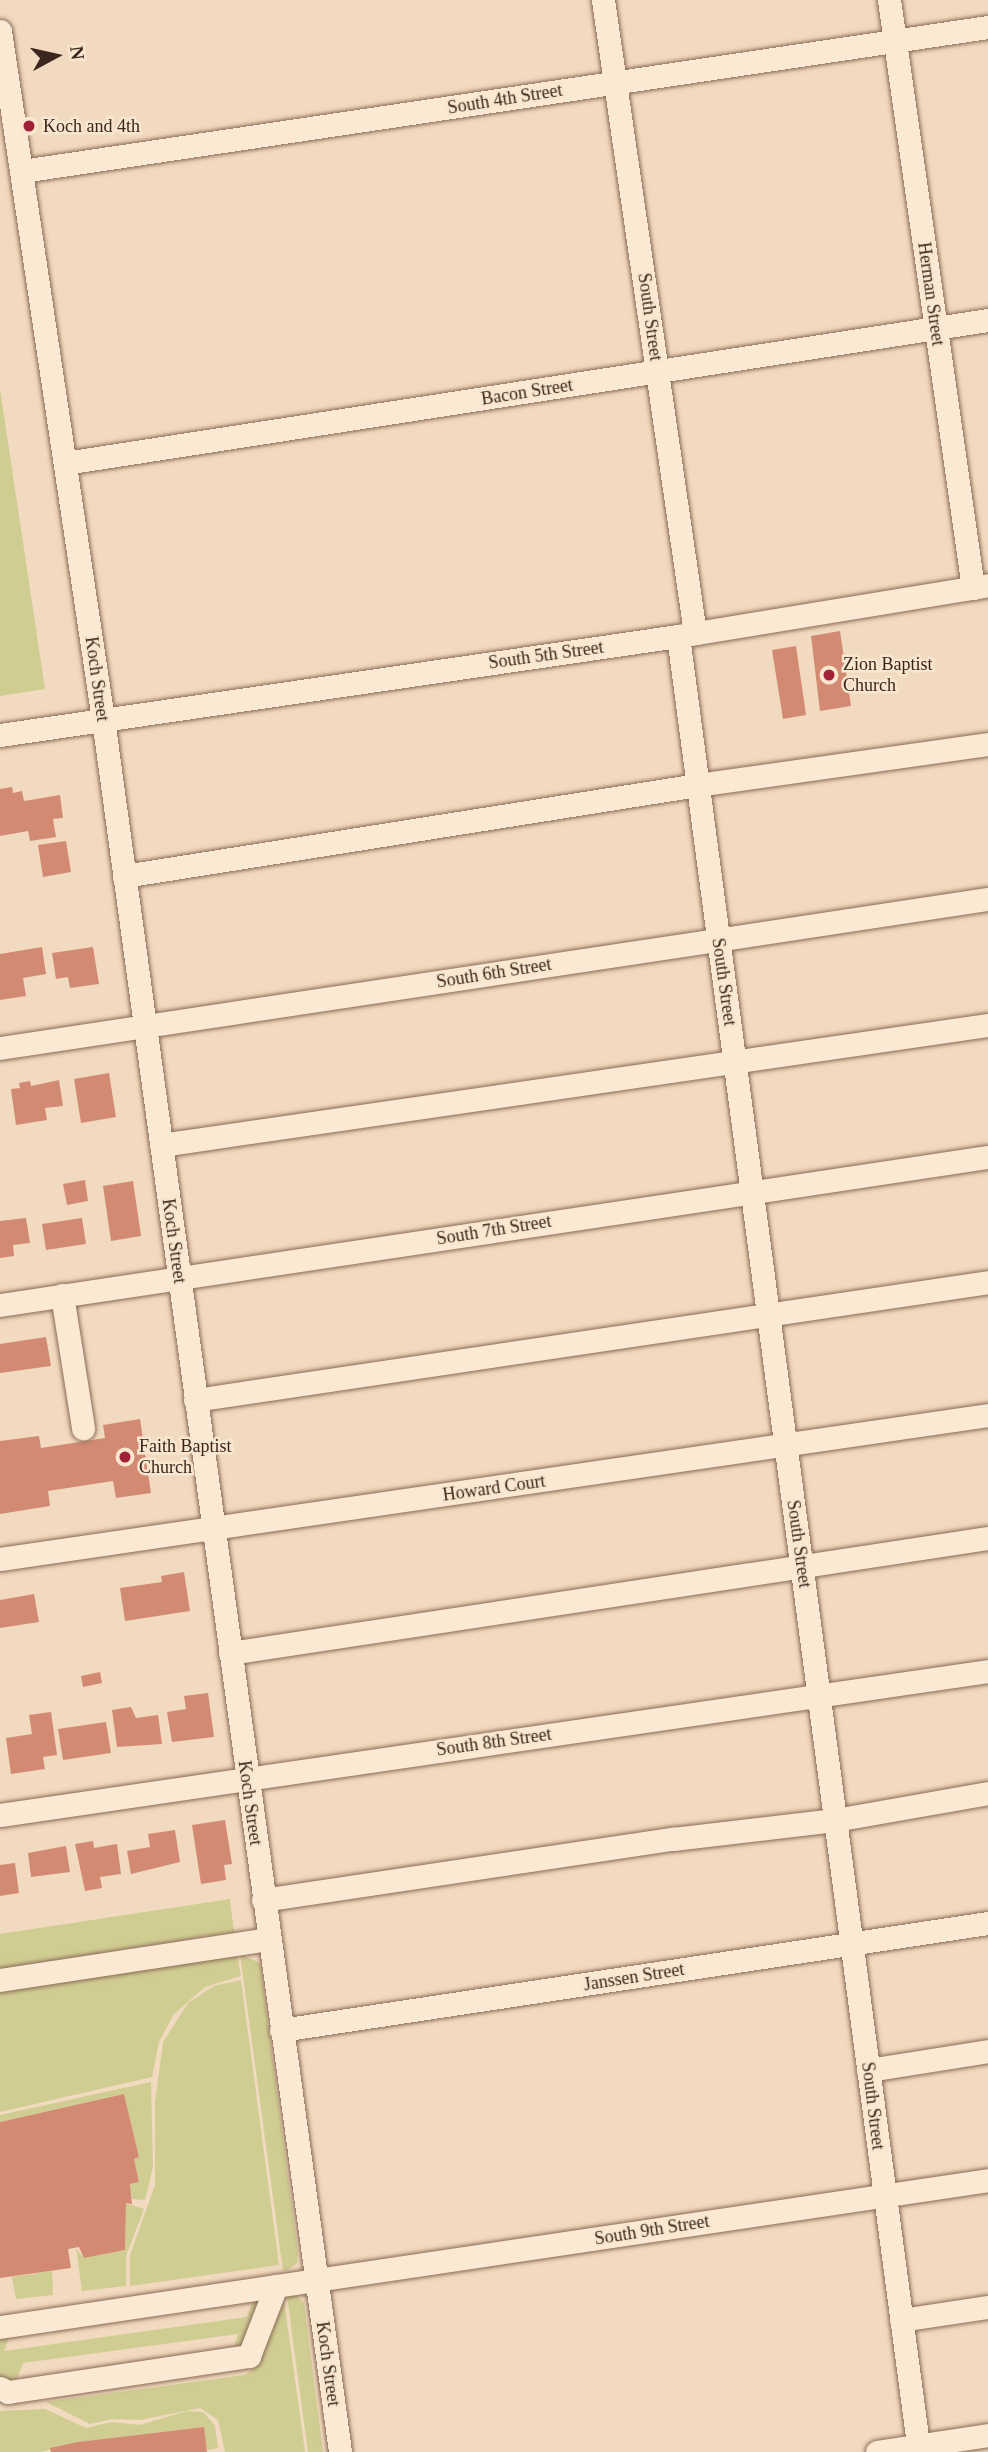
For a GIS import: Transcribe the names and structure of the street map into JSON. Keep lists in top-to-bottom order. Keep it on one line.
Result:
{"streets":{"street":["South 4th Street","Herman Street","South Street","Bacon Street","South 5th Street","Koch Street","South 6th Street","South 7th Street","Howard Court","South 8th Street","Janssen Street","South 9th Street"]},"crossings":[["South 4th Street","Herman Street"],["South 4th Street","South Street"],["South 4th Street","Koch Street"],["Herman Street","Bacon Street"],["Herman Street","South 5th Street"],["South Street","Bacon Street"],["South Street","South 5th Street"],["South Street","South 6th Street"],["South Street","South 7th Street"],["South Street","Howard Court"],["South Street","South 8th Street"],["South Street","Janssen Street"],["South Street","South 9th Street"],["Bacon Street","Koch Street"],["South 5th Street","Koch Street"],["Koch Street","South 6th Street"],["Koch Street","South 7th Street"],["Koch Street","Howard Court"],["Koch Street","South 8th Street"],["Koch Street","Janssen Street"],["Koch Street","South 9th Street"]],"places":["Koch and 4th","Zion Baptist Church","Faith Baptist Church"],"north":"right"}
